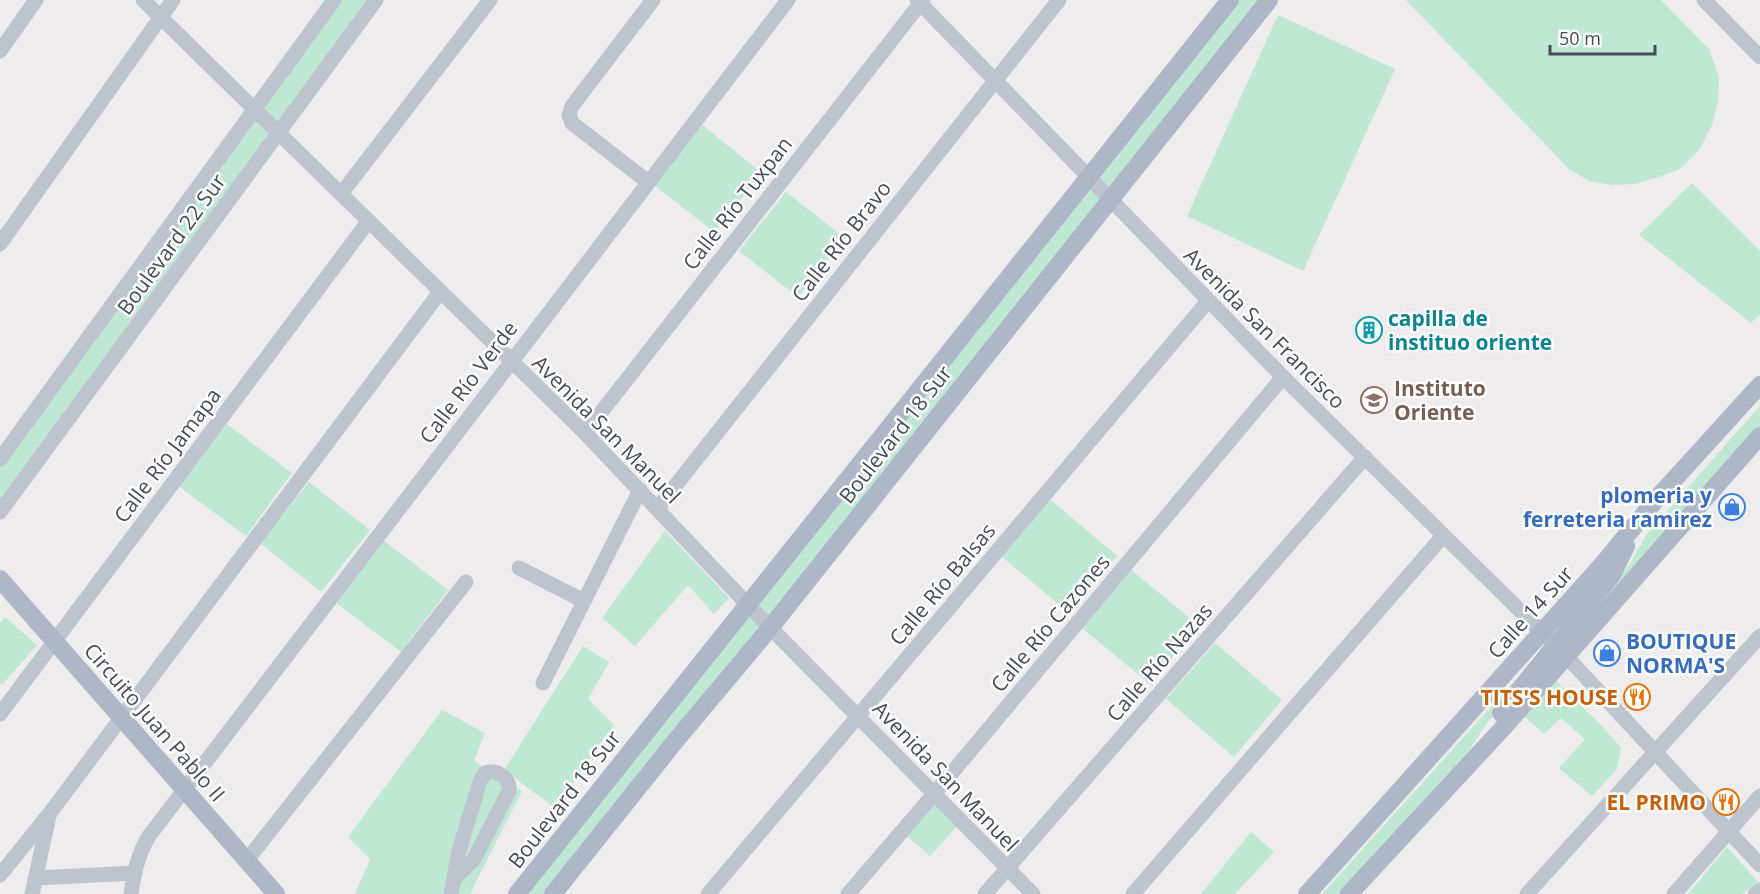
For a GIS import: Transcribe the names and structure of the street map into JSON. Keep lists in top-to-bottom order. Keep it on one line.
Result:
{"streets":{"main road":["Boulevard 18 Sur","Calle 14 Sur","Circuito Juan Pablo II"],"street":["Calle Río Tuxpan","Calle Río Bravo","Boulevard 22 Sur","Avenida San Francisco","Calle Río Verde","Avenida San Manuel","Calle Río Jamapa","Calle Río Balsas","Calle Río Cazones","Calle Río Nazas"]},"crossings":[["Calle Río Tuxpan","Avenida San Francisco"],["Calle Río Tuxpan","Avenida San Manuel"],["Calle Río Bravo","Avenida San Francisco"],["Calle Río Bravo","Avenida San Manuel"],["Boulevard 22 Sur","Avenida San Manuel"],["Avenida San Francisco","Boulevard 18 Sur"],["Avenida San Francisco","Calle Río Balsas"],["Avenida San Francisco","Calle 14 Sur"],["Avenida San Francisco","Calle Río Cazones"],["Avenida San Francisco","Calle Río Nazas"],["Calle Río Verde","Avenida San Manuel"],["Calle Río Verde","Circuito Juan Pablo II"],["Avenida San Manuel","Boulevard 18 Sur"],["Avenida San Manuel","Calle Río Jamapa"],["Avenida San Manuel","Calle Río Balsas"],["Avenida San Manuel","Calle Río Cazones"],["Avenida San Manuel","Calle Río Nazas"],["Calle Río Jamapa","Circuito Juan Pablo II"]],"places":{"building":["capilla de instituo oriente"],"school or university":["Instituto Oriente"],"shop":["plomeria y ferreteria ramirez","BOUTIQUE NORMA'S"],"restaurant":["TITS'S HOUSE","EL PRIMO"]},"scale_bar":"50 m"}
